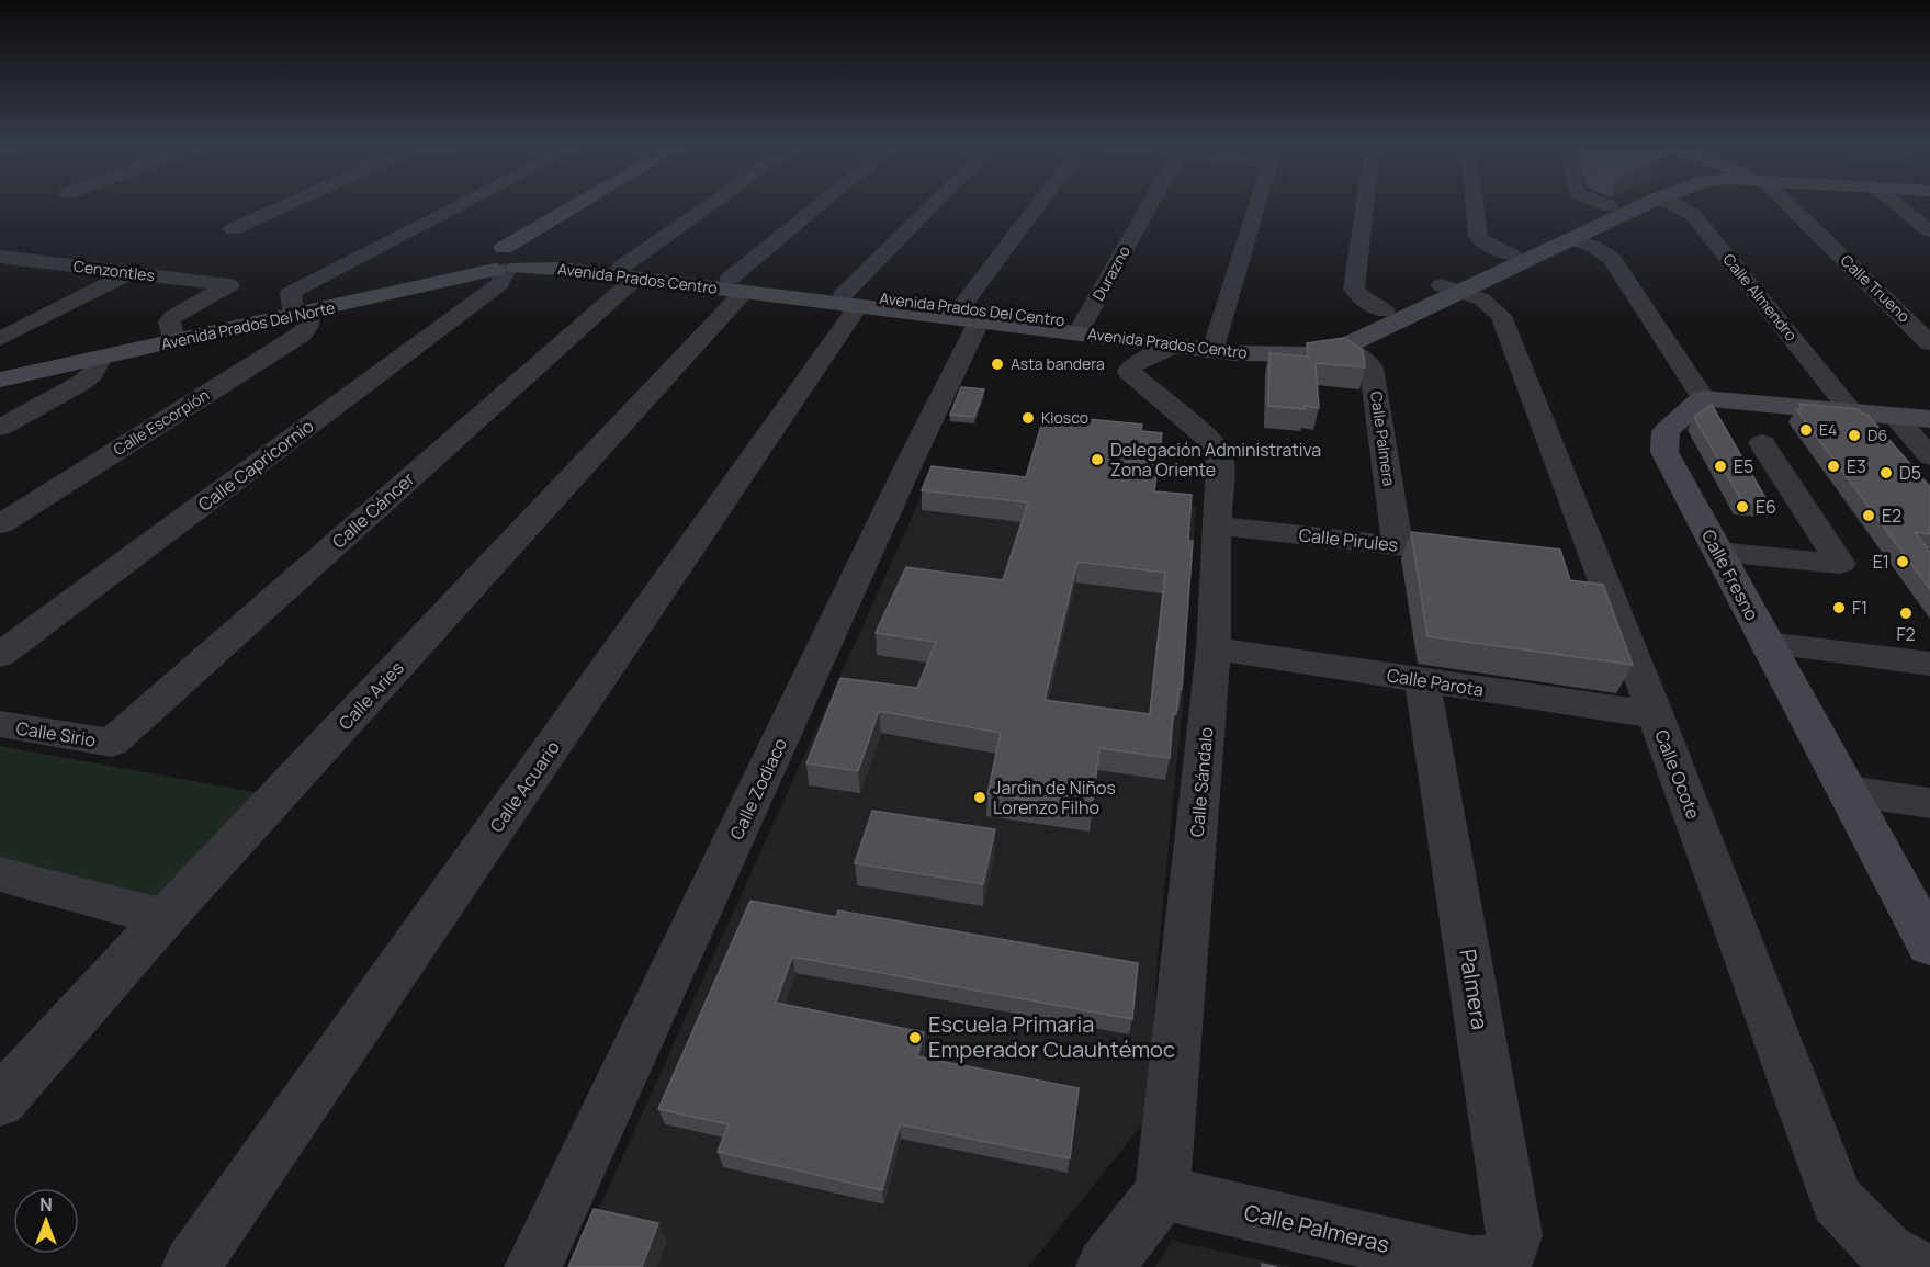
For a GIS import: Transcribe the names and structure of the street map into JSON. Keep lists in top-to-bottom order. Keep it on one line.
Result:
{"streets":{"street":["Cenzontles","Durazno","Avenida Prados Centro","Calle Trueno","Calle Almendro","Avenida Prados Del Centro","Avenida Prados Del Norte","Calle Escorpión","Calle Palmera","Calle Capricornio","Calle Cáncer","Calle Pirules","Calle Fresno","Calle Parota","Calle Aries","Calle Sirio","Calle Ocote","Calle Sándalo","Calle Acuario","Calle Zodiaco","Palmera","Calle Palmeras"]},"crossings":[["Cenzontles","Avenida Prados Del Norte"],["Durazno","Avenida Prados Del Centro"],["Avenida Prados Centro","Avenida Prados Del Centro"],["Avenida Prados Centro","Avenida Prados Del Norte"],["Avenida Prados Centro","Calle Palmera"],["Avenida Prados Centro","Calle Capricornio"],["Avenida Prados Centro","Calle Cáncer"],["Avenida Prados Centro","Calle Aries"],["Avenida Prados Centro","Calle Ocote"],["Avenida Prados Centro","Calle Sándalo"],["Avenida Prados Centro","Calle Acuario"],["Avenida Prados Centro","Calle Zodiaco"],["Avenida Prados Del Centro","Calle Ocote"],["Avenida Prados Del Centro","Calle Zodiaco"],["Avenida Prados Del Norte","Calle Escorpión"],["Avenida Prados Del Norte","Calle Capricornio"],["Calle Palmera","Calle Pirules"],["Calle Cáncer","Calle Sirio"],["Calle Pirules","Calle Sándalo"],["Calle Parota","Calle Ocote"],["Calle Parota","Calle Sándalo"],["Calle Parota","Palmera"],["Calle Sándalo","Calle Palmeras"],["Palmera","Calle Palmeras"]],"places":["Asta bandera","Kiosco","E4","D6","Delegación Administrativa Zona Oriente","E5","E3","D5","E6","E2","E1","F1","F2","Jardin de Niños Lorenzo Filho","Escuela Primaria Emperador Cuauhtémoc"],"north":"top"}
